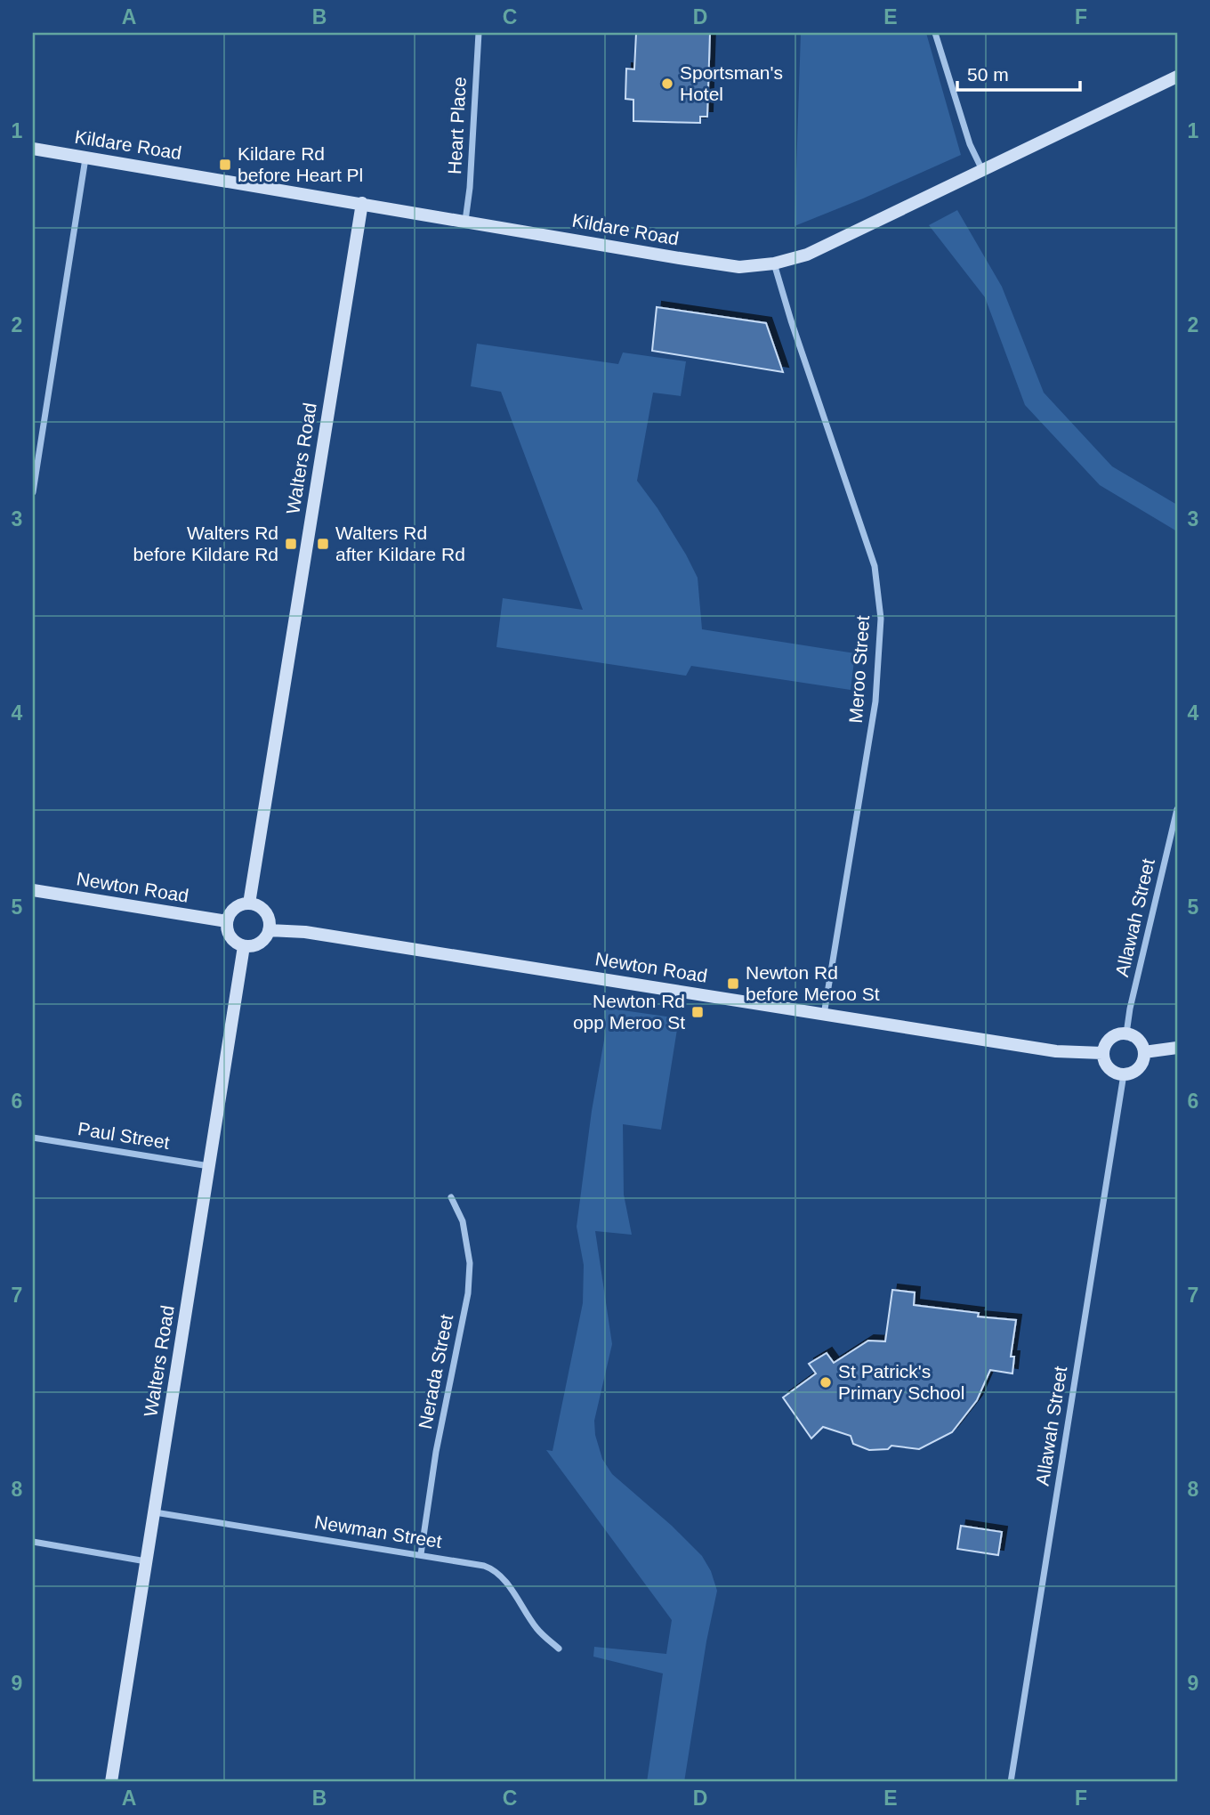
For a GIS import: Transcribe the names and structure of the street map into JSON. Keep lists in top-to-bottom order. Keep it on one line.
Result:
{"streets":{"main road":["Kildare Road","Walters Road","Newton Road"],"street":["Heart Place","Meroo Street","Allawah Street","Paul Street","Nerada Street","Newman Street"]},"crossings":[["Heart Place","Kildare Road"],["Kildare Road","Walters Road"],["Kildare Road","Meroo Street"],["Walters Road","Newton Road"],["Walters Road","Paul Street"],["Walters Road","Newman Street"],["Meroo Street","Newton Road"],["Newton Road","Allawah Street"],["Nerada Street","Newman Street"]],"places":{"other":["Sportsman's Hotel","St Patrick's Primary School"],"transit":["Kildare Rd before Heart Pl","Walters Rd before Kildare Rd","Walters Rd after Kildare Rd","Newton Rd before Meroo St","Newton Rd opp Meroo St"]},"scale_bar":"50 m","grid":{"columns":["A","B","C","D","E","F"],"rows":["1","2","3","4","5","6","7","8","9"]}}
